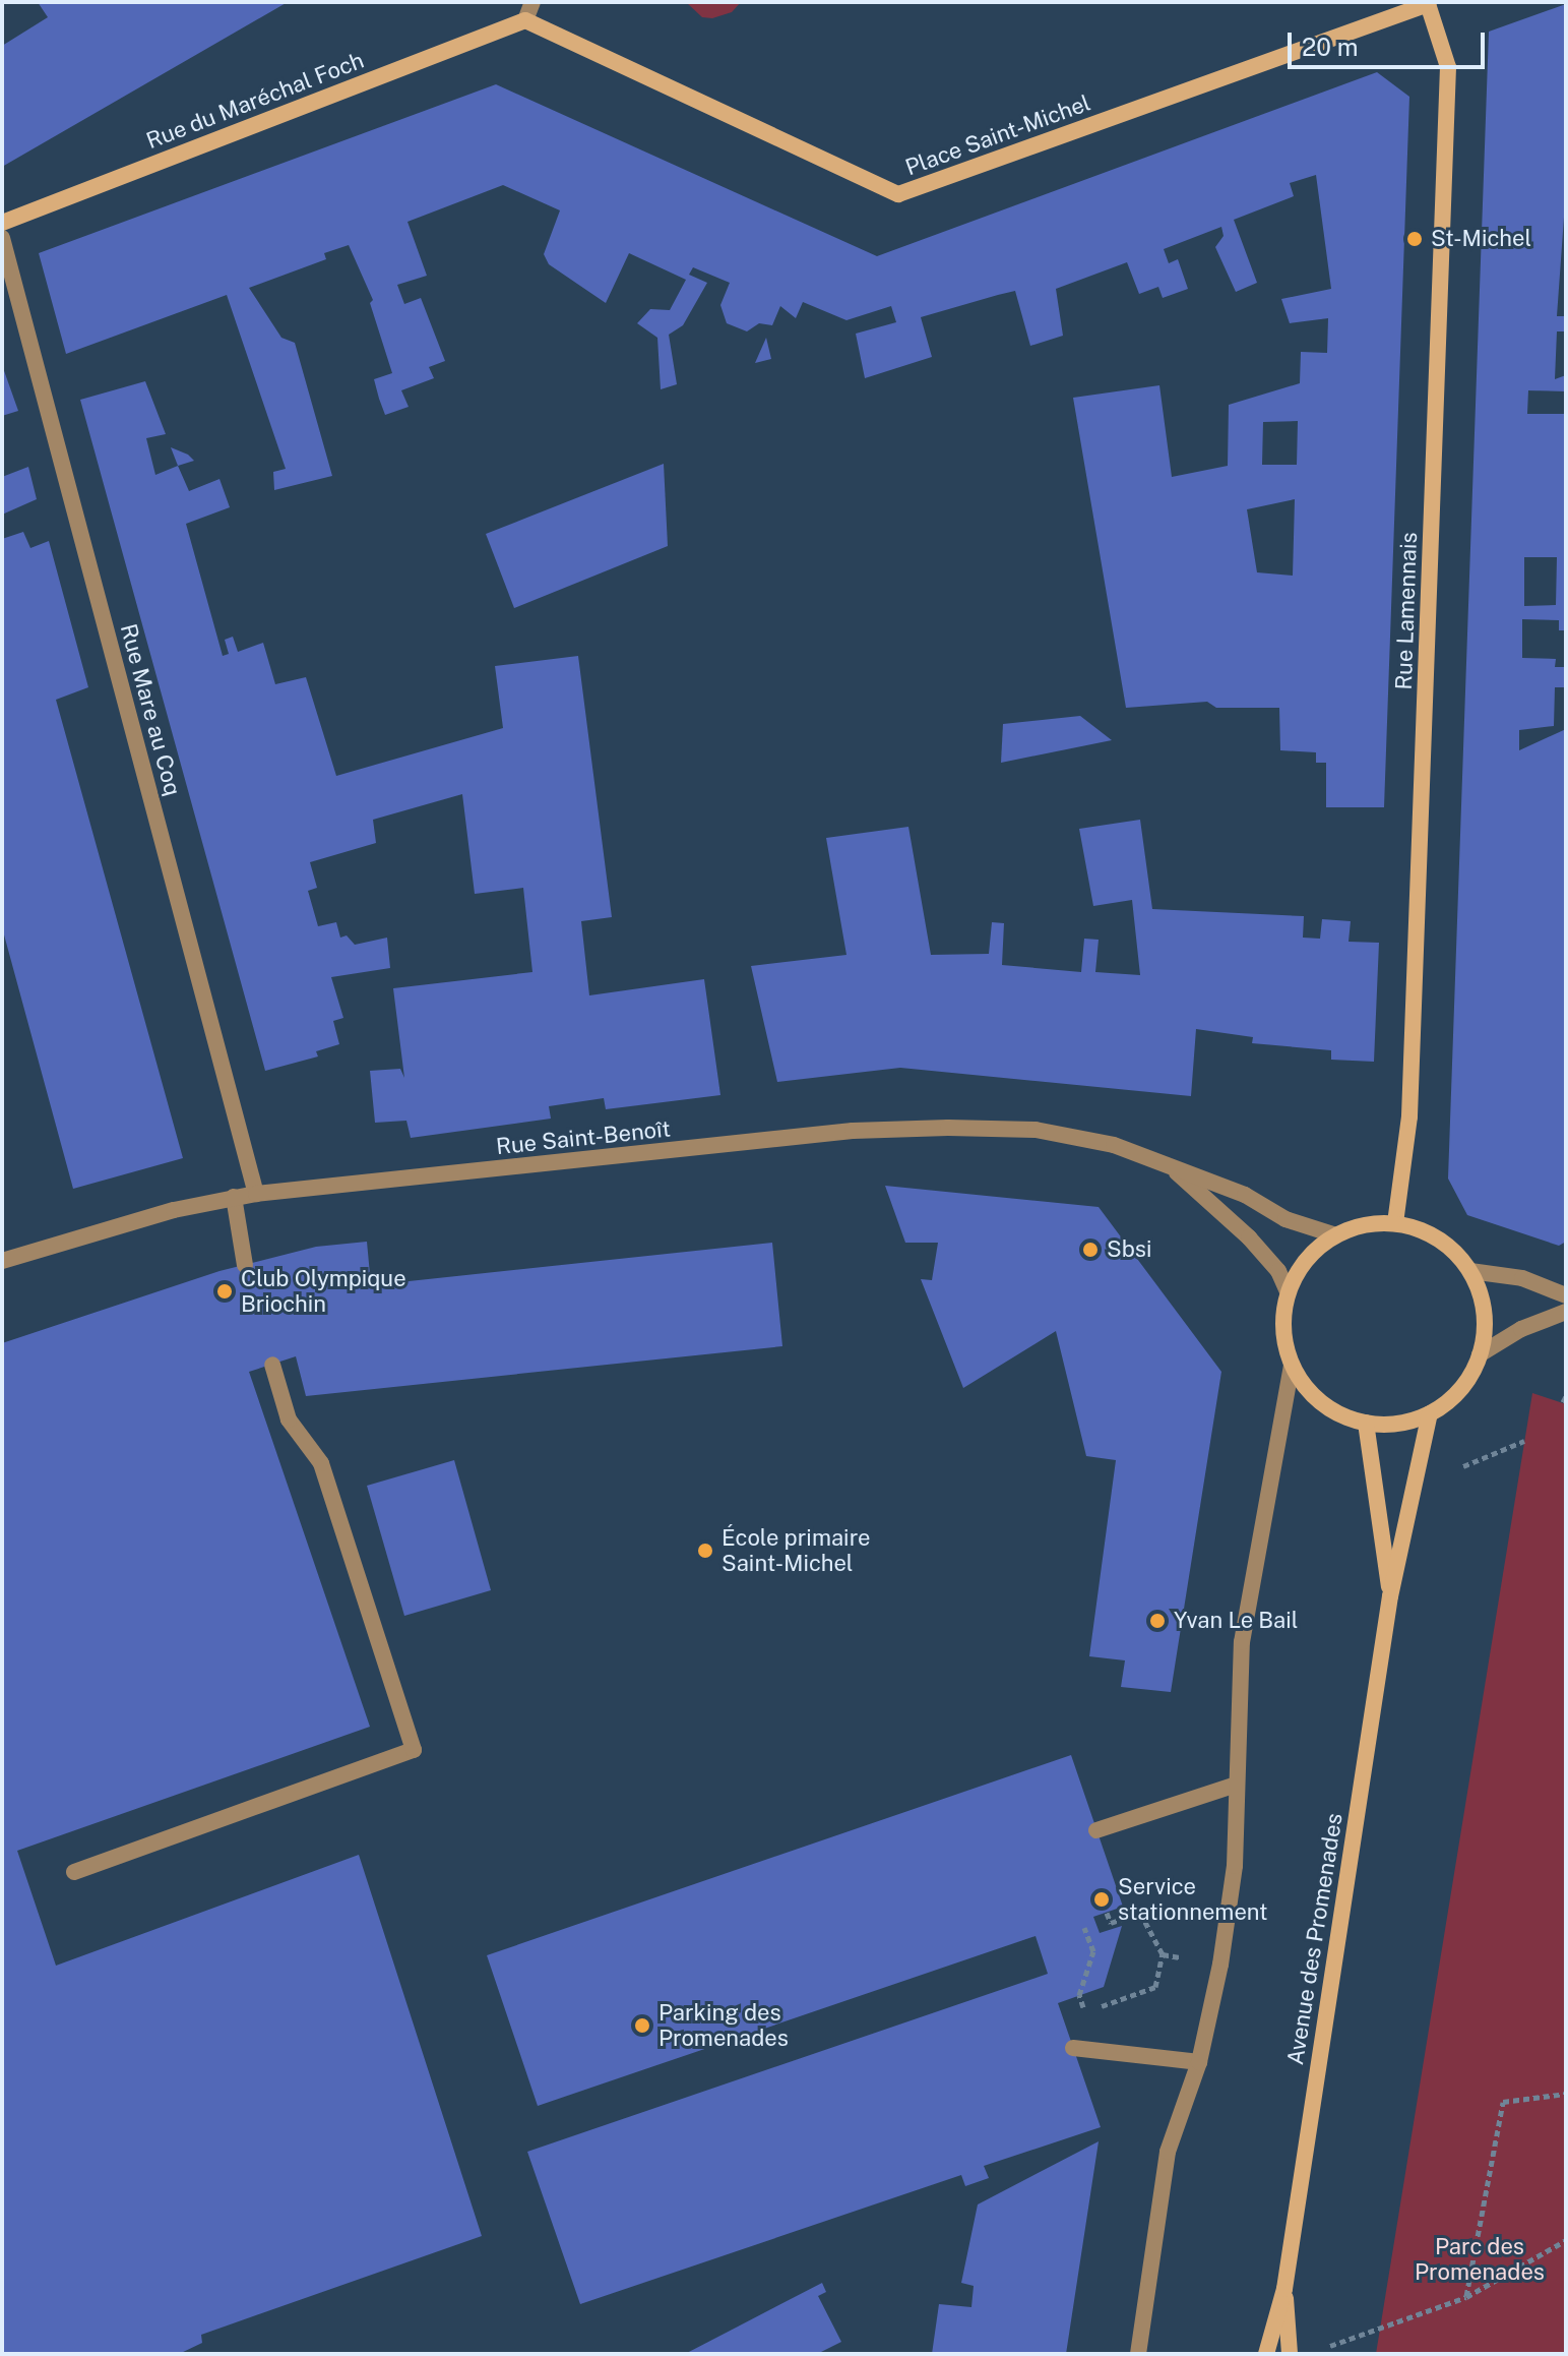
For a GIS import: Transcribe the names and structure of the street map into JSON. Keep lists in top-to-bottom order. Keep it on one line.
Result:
{"streets":{"street":["Rue du Maréchal Foch","Place Saint-Michel","Rue Lamennais","Rue Mare au Coq","Rue Saint-Benoît","Avenue des Promenades"]},"crossings":[["Rue du Maréchal Foch","Place Saint-Michel"],["Place Saint-Michel","Rue Lamennais"],["Rue Lamennais","Rue Saint-Benoît"],["Rue Lamennais","Avenue des Promenades"],["Rue Mare au Coq","Rue Saint-Benoît"],["Rue Saint-Benoît","Avenue des Promenades"]],"parks":["Parc des Promenades"],"places":["St-Michel","Sbsi","Club Olympique Briochin","École primaire Saint-Michel","Yvan Le Bail","Service stationnement","Parking des Promenades"],"scale_bar":"20 m"}
